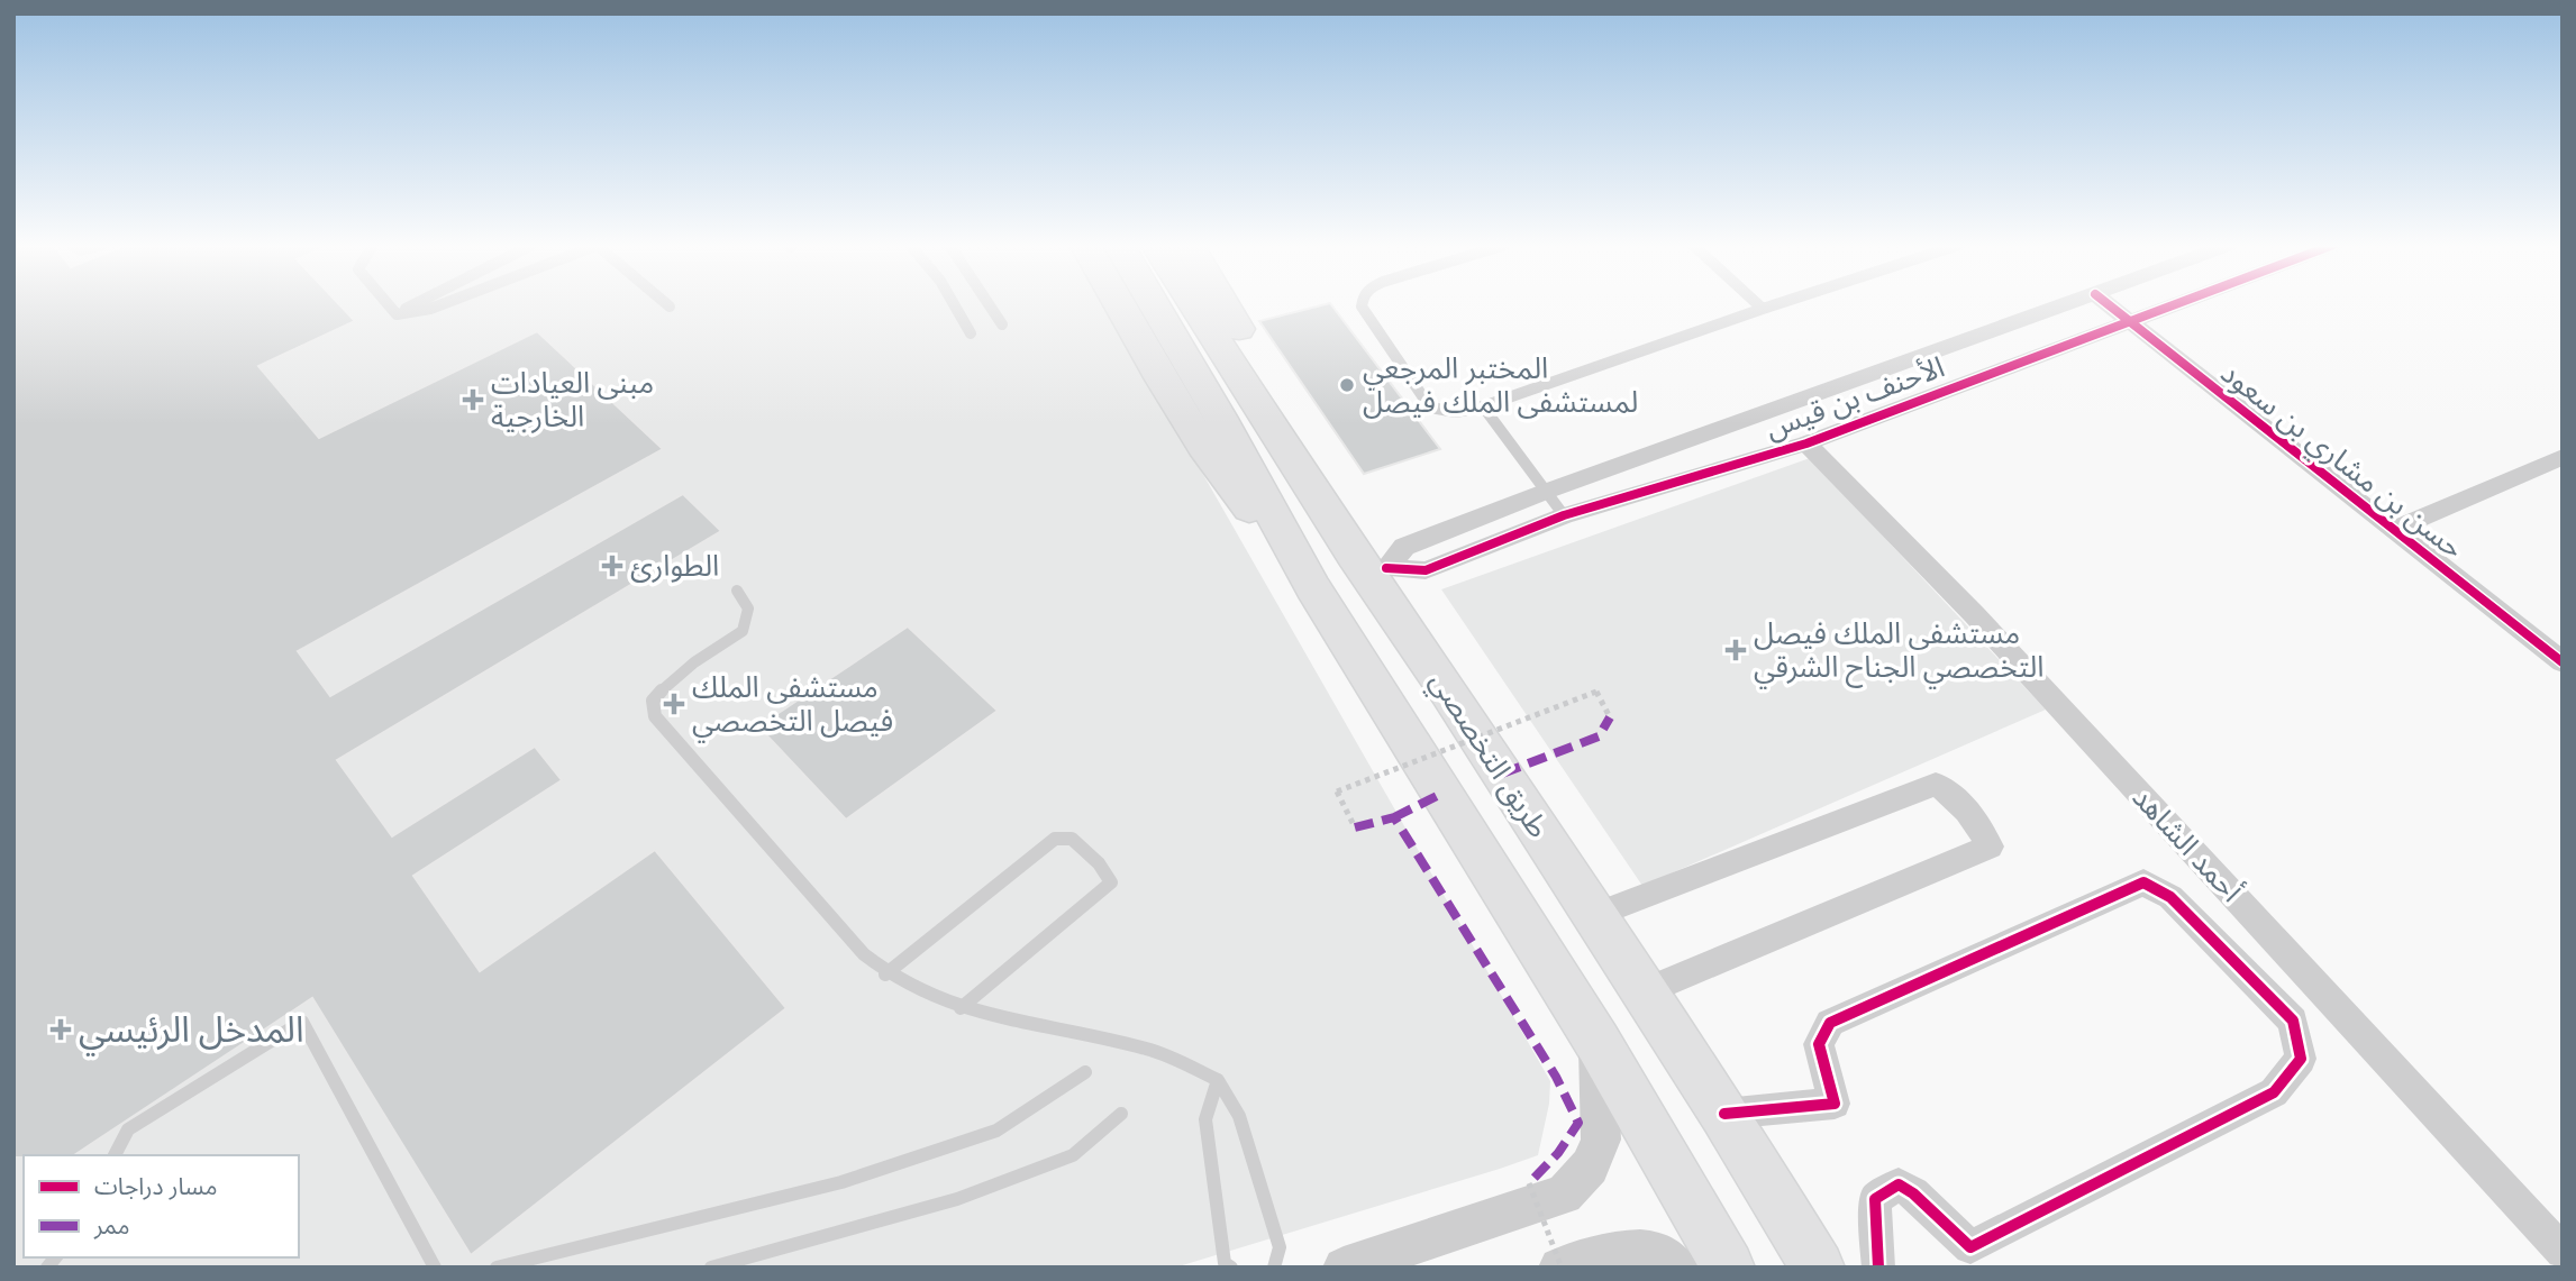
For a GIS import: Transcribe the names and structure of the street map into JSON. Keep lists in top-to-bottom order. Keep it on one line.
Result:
{"streets":{"main road":["طريق التخصصي"],"street":["الأحنف بن قيس","حسن بن مشاري بن سعود","أحمد الشاهد"]},"crossings":[["الأحنف بن قيس","حسن بن مشاري بن سعود"],["الأحنف بن قيس","طريق التخصصي"],["الأحنف بن قيس","أحمد الشاهد"]],"places":{"other":["المختبر المرجعي لمستشفى الملك فيصل"],"health":["مبنى العيادات الخارجية","الطوارئ","مستشفى الملك فيصل التخصصي الجناح الشرقي","مستشفى الملك فيصل التخصصي","المدخل الرئيسي"]},"legend":["مسار دراجات","ممر"]}
